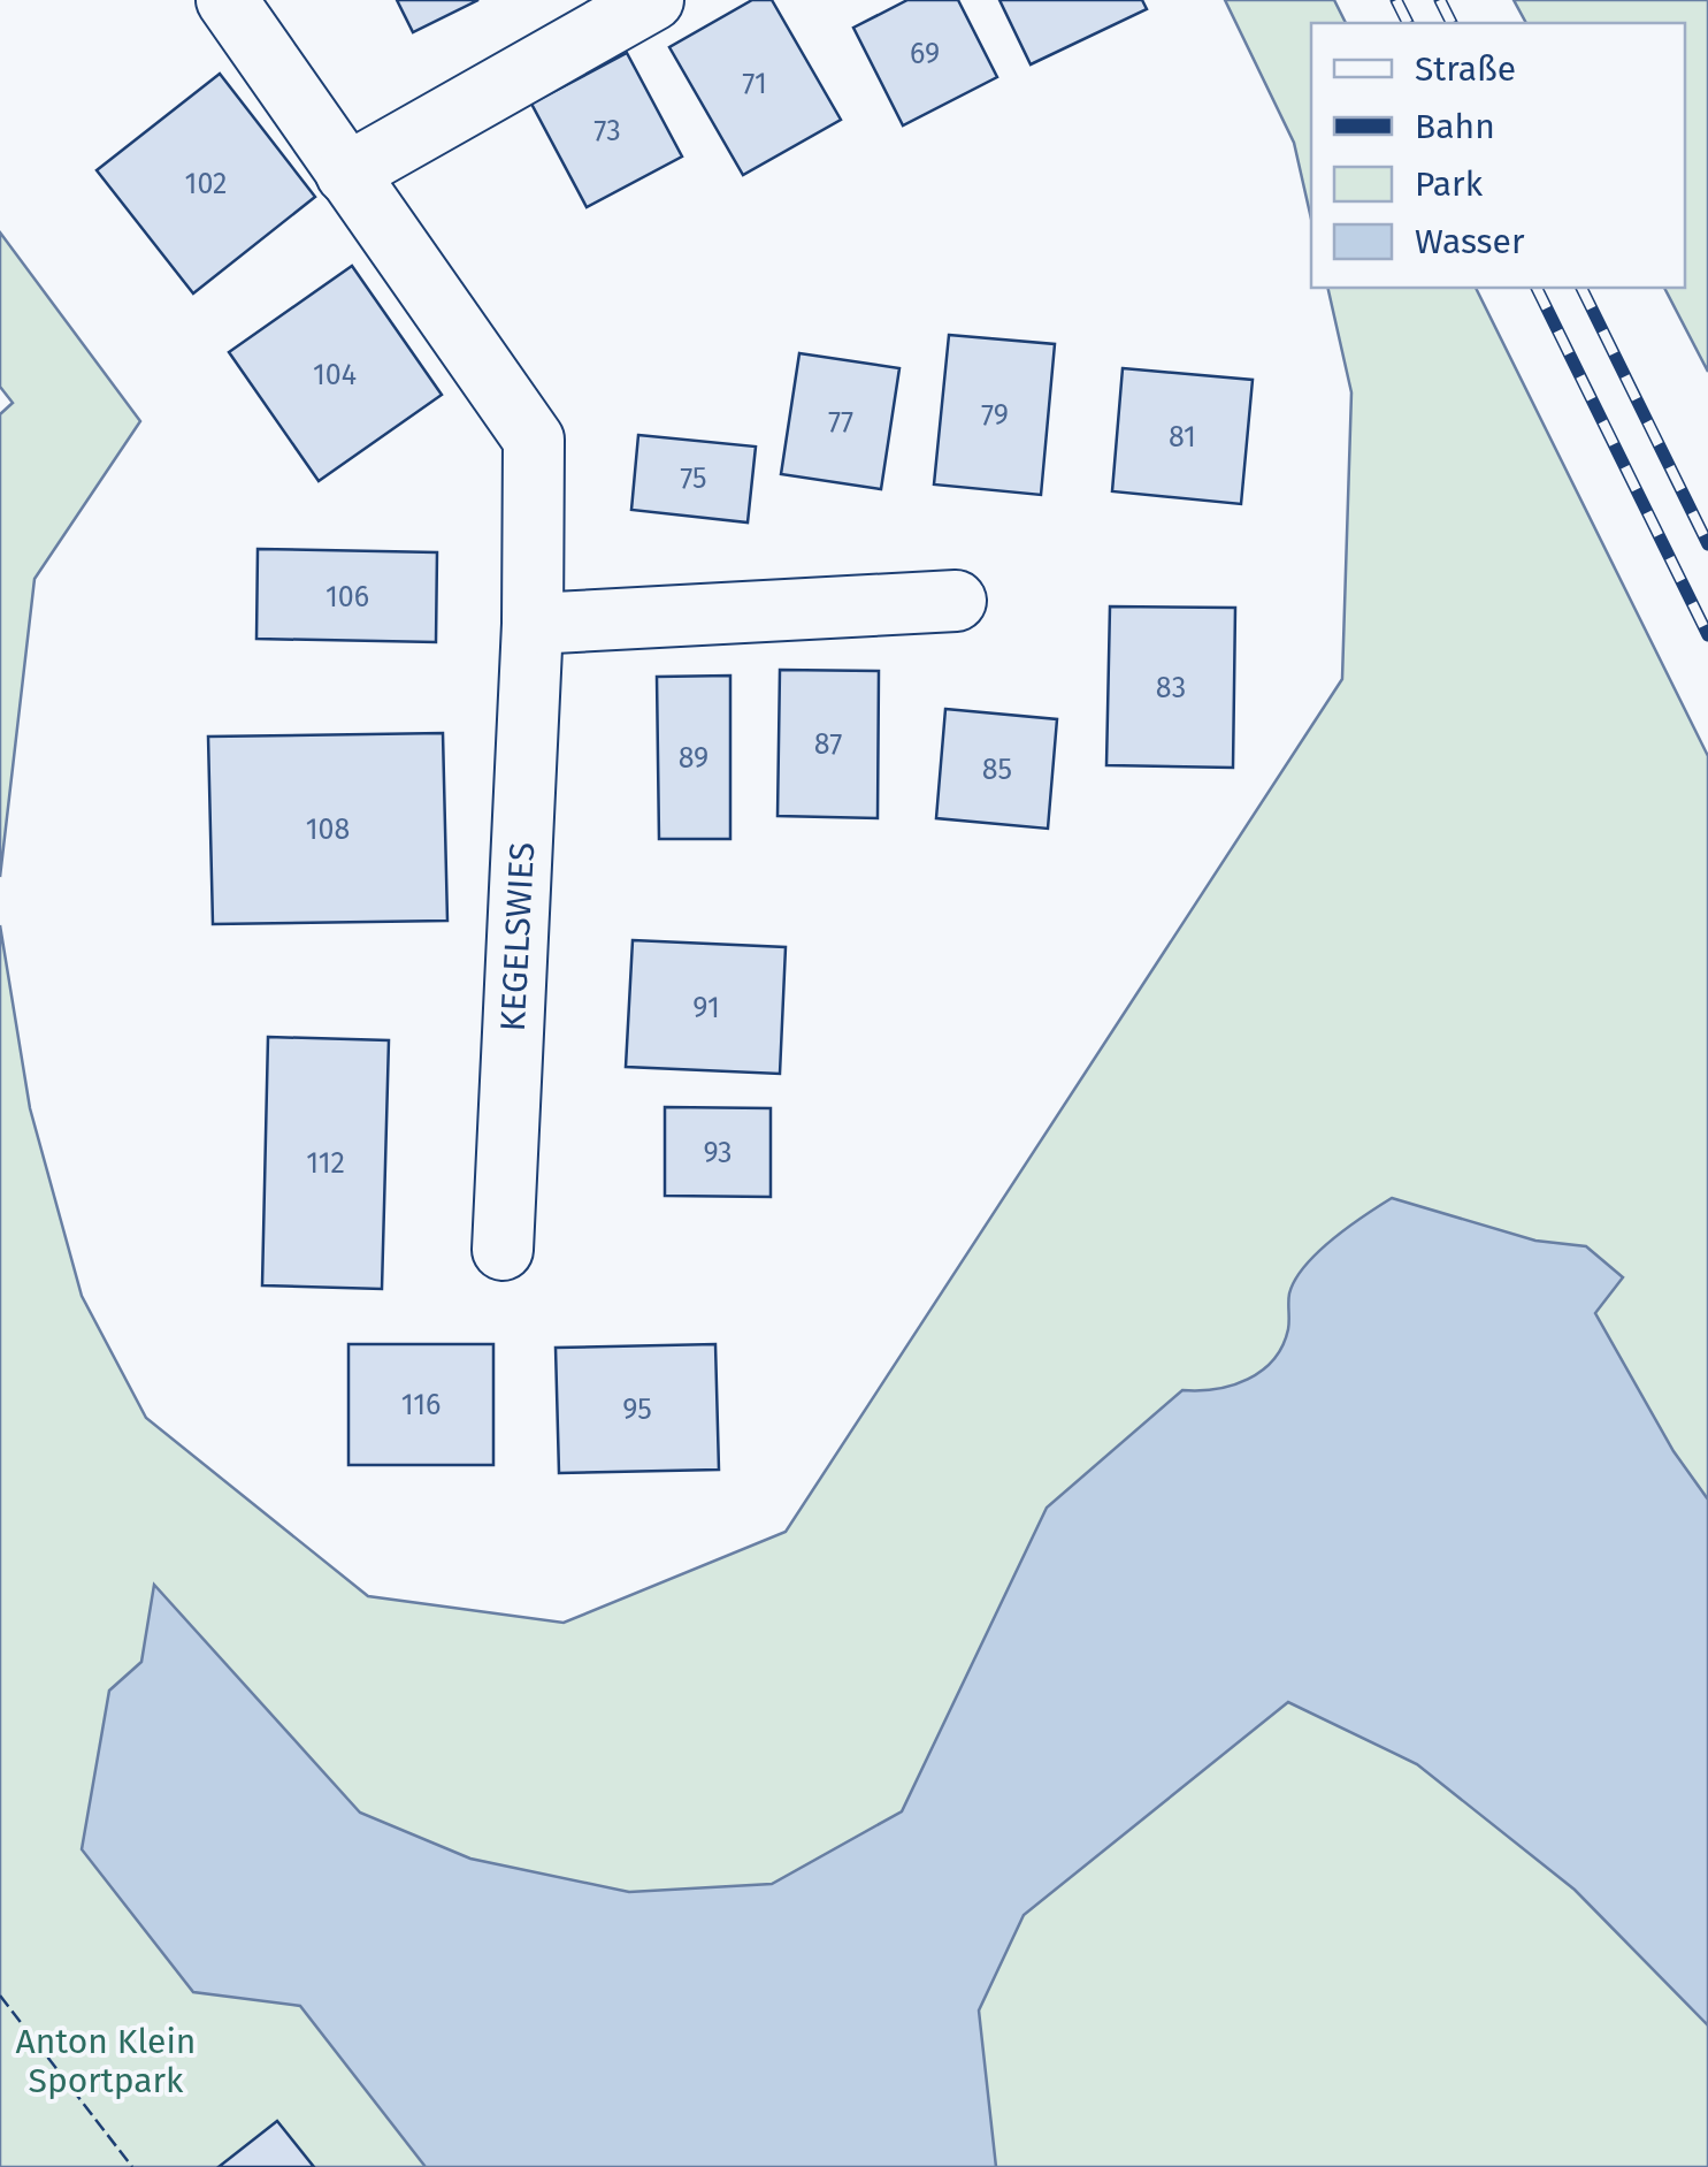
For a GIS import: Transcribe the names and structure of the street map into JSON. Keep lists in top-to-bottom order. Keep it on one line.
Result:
{"streets":{"street":["KEGELSWIES"]},"parks":["Anton Klein Sportpark"],"house_numbers":["69","71","73","102","104","79","77","81","75","106","83","87","89","85","108","91","93","112","116","95"],"legend":["Straße","Bahn","Park","Wasser"]}
